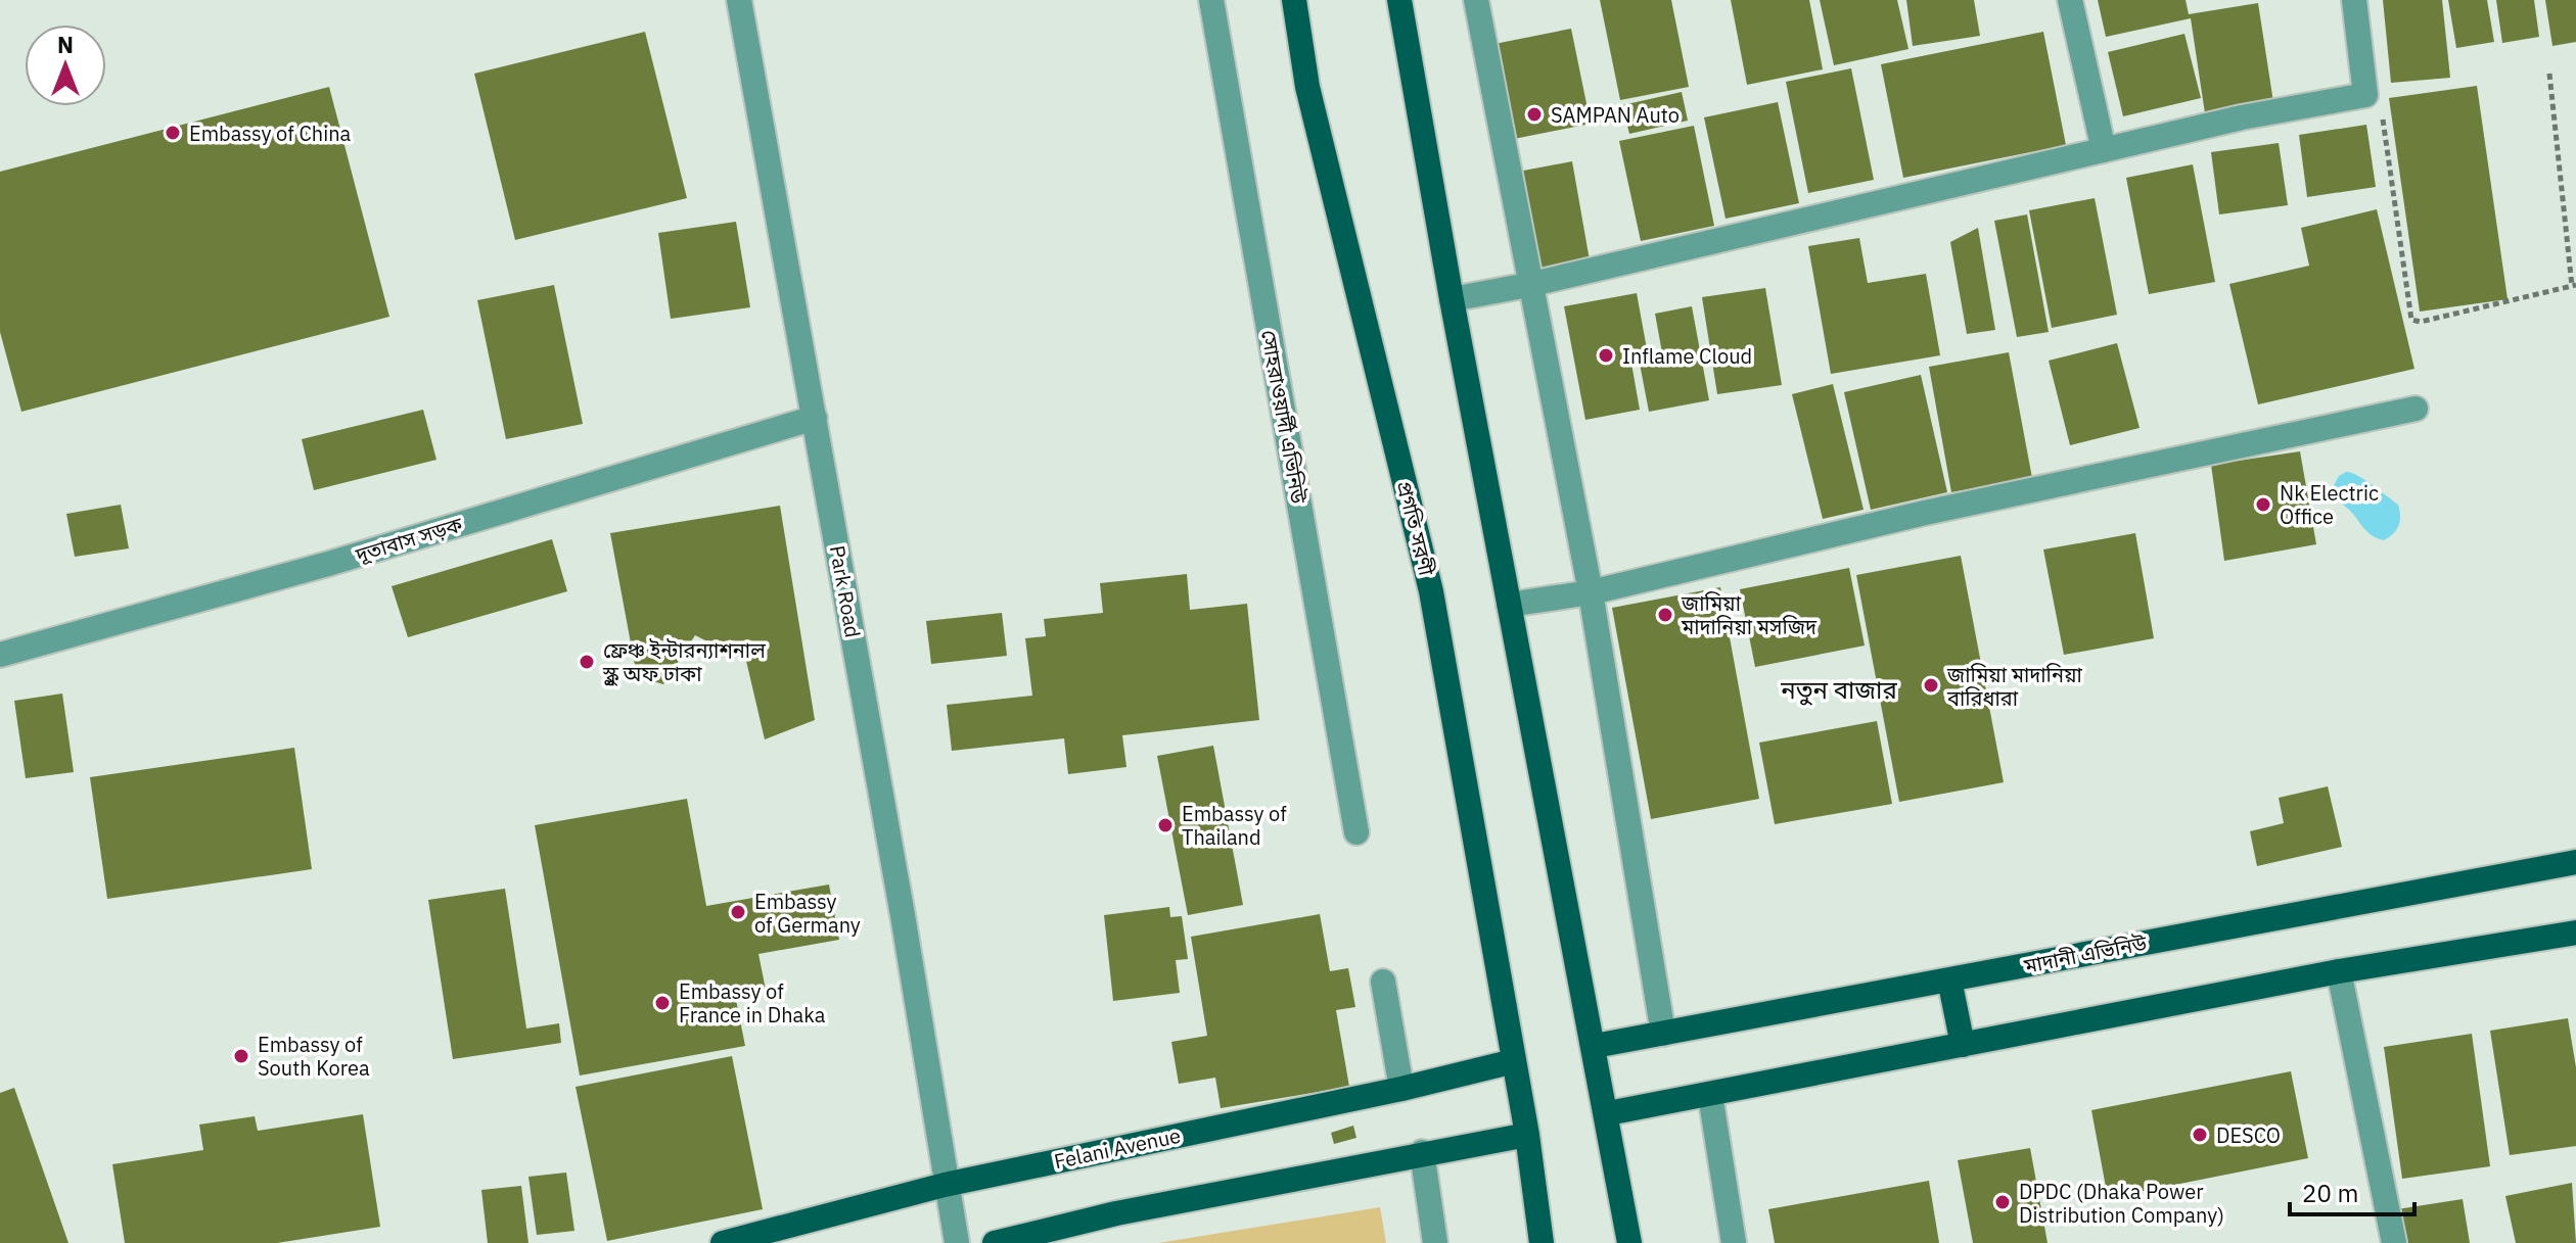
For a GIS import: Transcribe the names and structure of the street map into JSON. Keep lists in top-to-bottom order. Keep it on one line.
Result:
{"streets":{"main road":["প্রগতি সরণী","মাদানী এভিনিউ","Felani Avenue"],"street":["সোহরাওয়ার্দী এভিনিউ","দূতাবাস সড়ক","Park Road"]},"crossings":[["প্রগতি সরণী","Felani Avenue"],["দূতাবাস সড়ক","Park Road"],["Park Road","Felani Avenue"]],"districts":["নতুন বাজার"],"places":["SAMPAN Auto","Embassy of China","Inflame Cloud","Nk Electric Office","জামিয়া মাদানিয়া মসজিদ","ফ্রেঞ্চ ইন্টারন্যাশনাল স্কুল অফ ঢাকা","জামিয়া মাদানিয়া বারিধারা","Embassy of Thailand","Embassy of Germany","Embassy of France in Dhaka","Embassy of South Korea","DESCO","DPDC (Dhaka Power Distribution Company)"],"scale_bar":"20 m","north":"top"}
